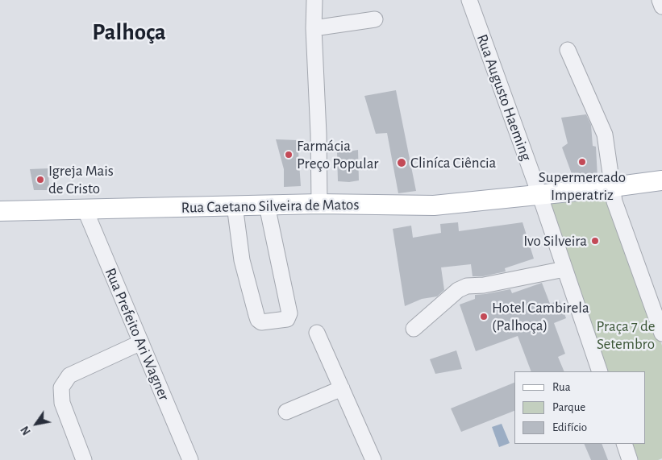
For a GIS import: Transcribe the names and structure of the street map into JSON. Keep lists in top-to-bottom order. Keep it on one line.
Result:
{"streets":{"main road":["Rua Caetano Silveira de Matos"],"street":["Rua Augusto Haeming","Rua Prefeito Ari Wagner"]},"crossings":[["Rua Augusto Haeming","Rua Caetano Silveira de Matos"],["Rua Caetano Silveira de Matos","Rua Prefeito Ari Wagner"]],"districts":["Palhoça"],"parks":["Praça 7 de Setembro"],"places":["Farmácia Preço Popular","Supermercado Imperatriz","Cliníca Ciência","Igreja Mais de Cristo","Ivo Silveira","Hotel Cambirela (Palhoça)"],"legend":["Rua","Parque","Edifício"],"north":"bottom left"}
